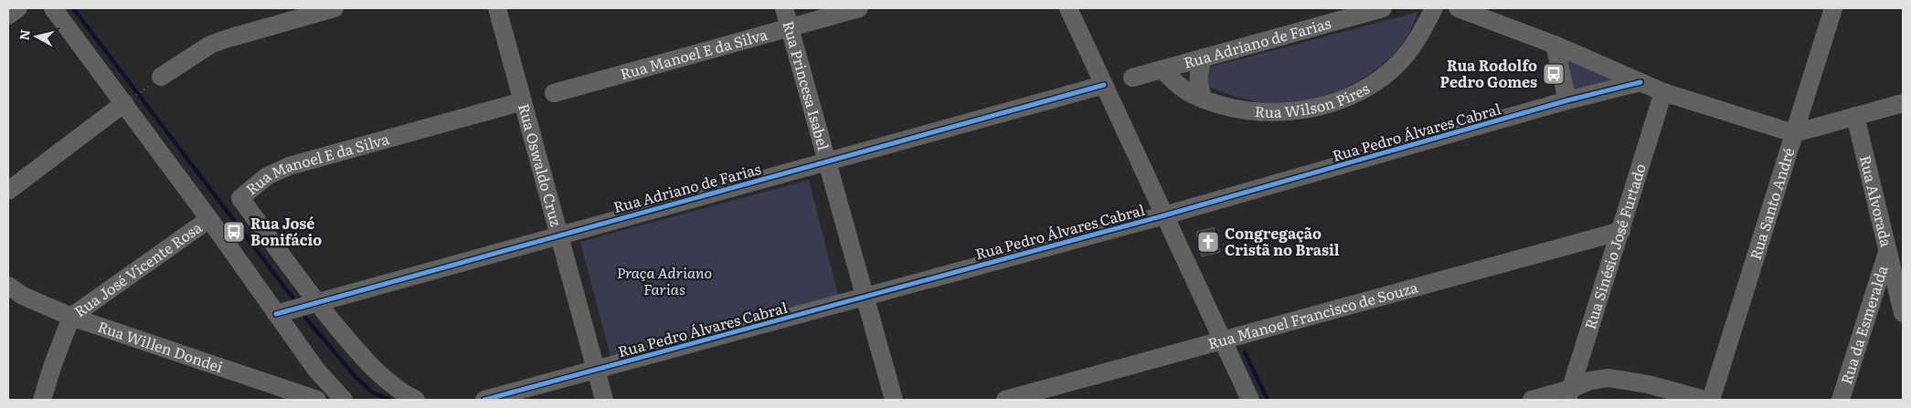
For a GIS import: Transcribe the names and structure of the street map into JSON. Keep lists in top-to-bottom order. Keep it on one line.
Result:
{"streets":{"street":["Rua Adriano de Farias","Rua Manoel E da Silva","Rua Princesa Isabel","Rua Wilson Pires","Rua Pedro Álvares Cabral","Rua Oswaldo Cruz","Rua Alvorada","Rua Santo André","Rua Sinésio José Furtado","Rua José Vicente Rosa","Rua Manoel Francisco de Souza","Rua da Esmeralda","Rua Willen Dondei"]},"crossings":[["Rua Adriano de Farias","Rua Manoel E da Silva"],["Rua Adriano de Farias","Rua Princesa Isabel"],["Rua Adriano de Farias","Rua Wilson Pires"],["Rua Adriano de Farias","Rua Oswaldo Cruz"],["Rua Manoel E da Silva","Rua Princesa Isabel"],["Rua Manoel E da Silva","Rua Oswaldo Cruz"],["Rua Princesa Isabel","Rua Pedro Álvares Cabral"],["Rua Pedro Álvares Cabral","Rua Oswaldo Cruz"],["Rua Alvorada","Rua da Esmeralda"],["Rua Sinésio José Furtado","Rua Manoel Francisco de Souza"],["Rua José Vicente Rosa","Rua Willen Dondei"]],"parks":["Praça Adriano Farias"],"places":{"bus stop":["Rua Rodolfo Pedro Gomes","Rua José Bonifácio"],"church":["Congregação Cristã no Brasil"]},"north":"left"}
